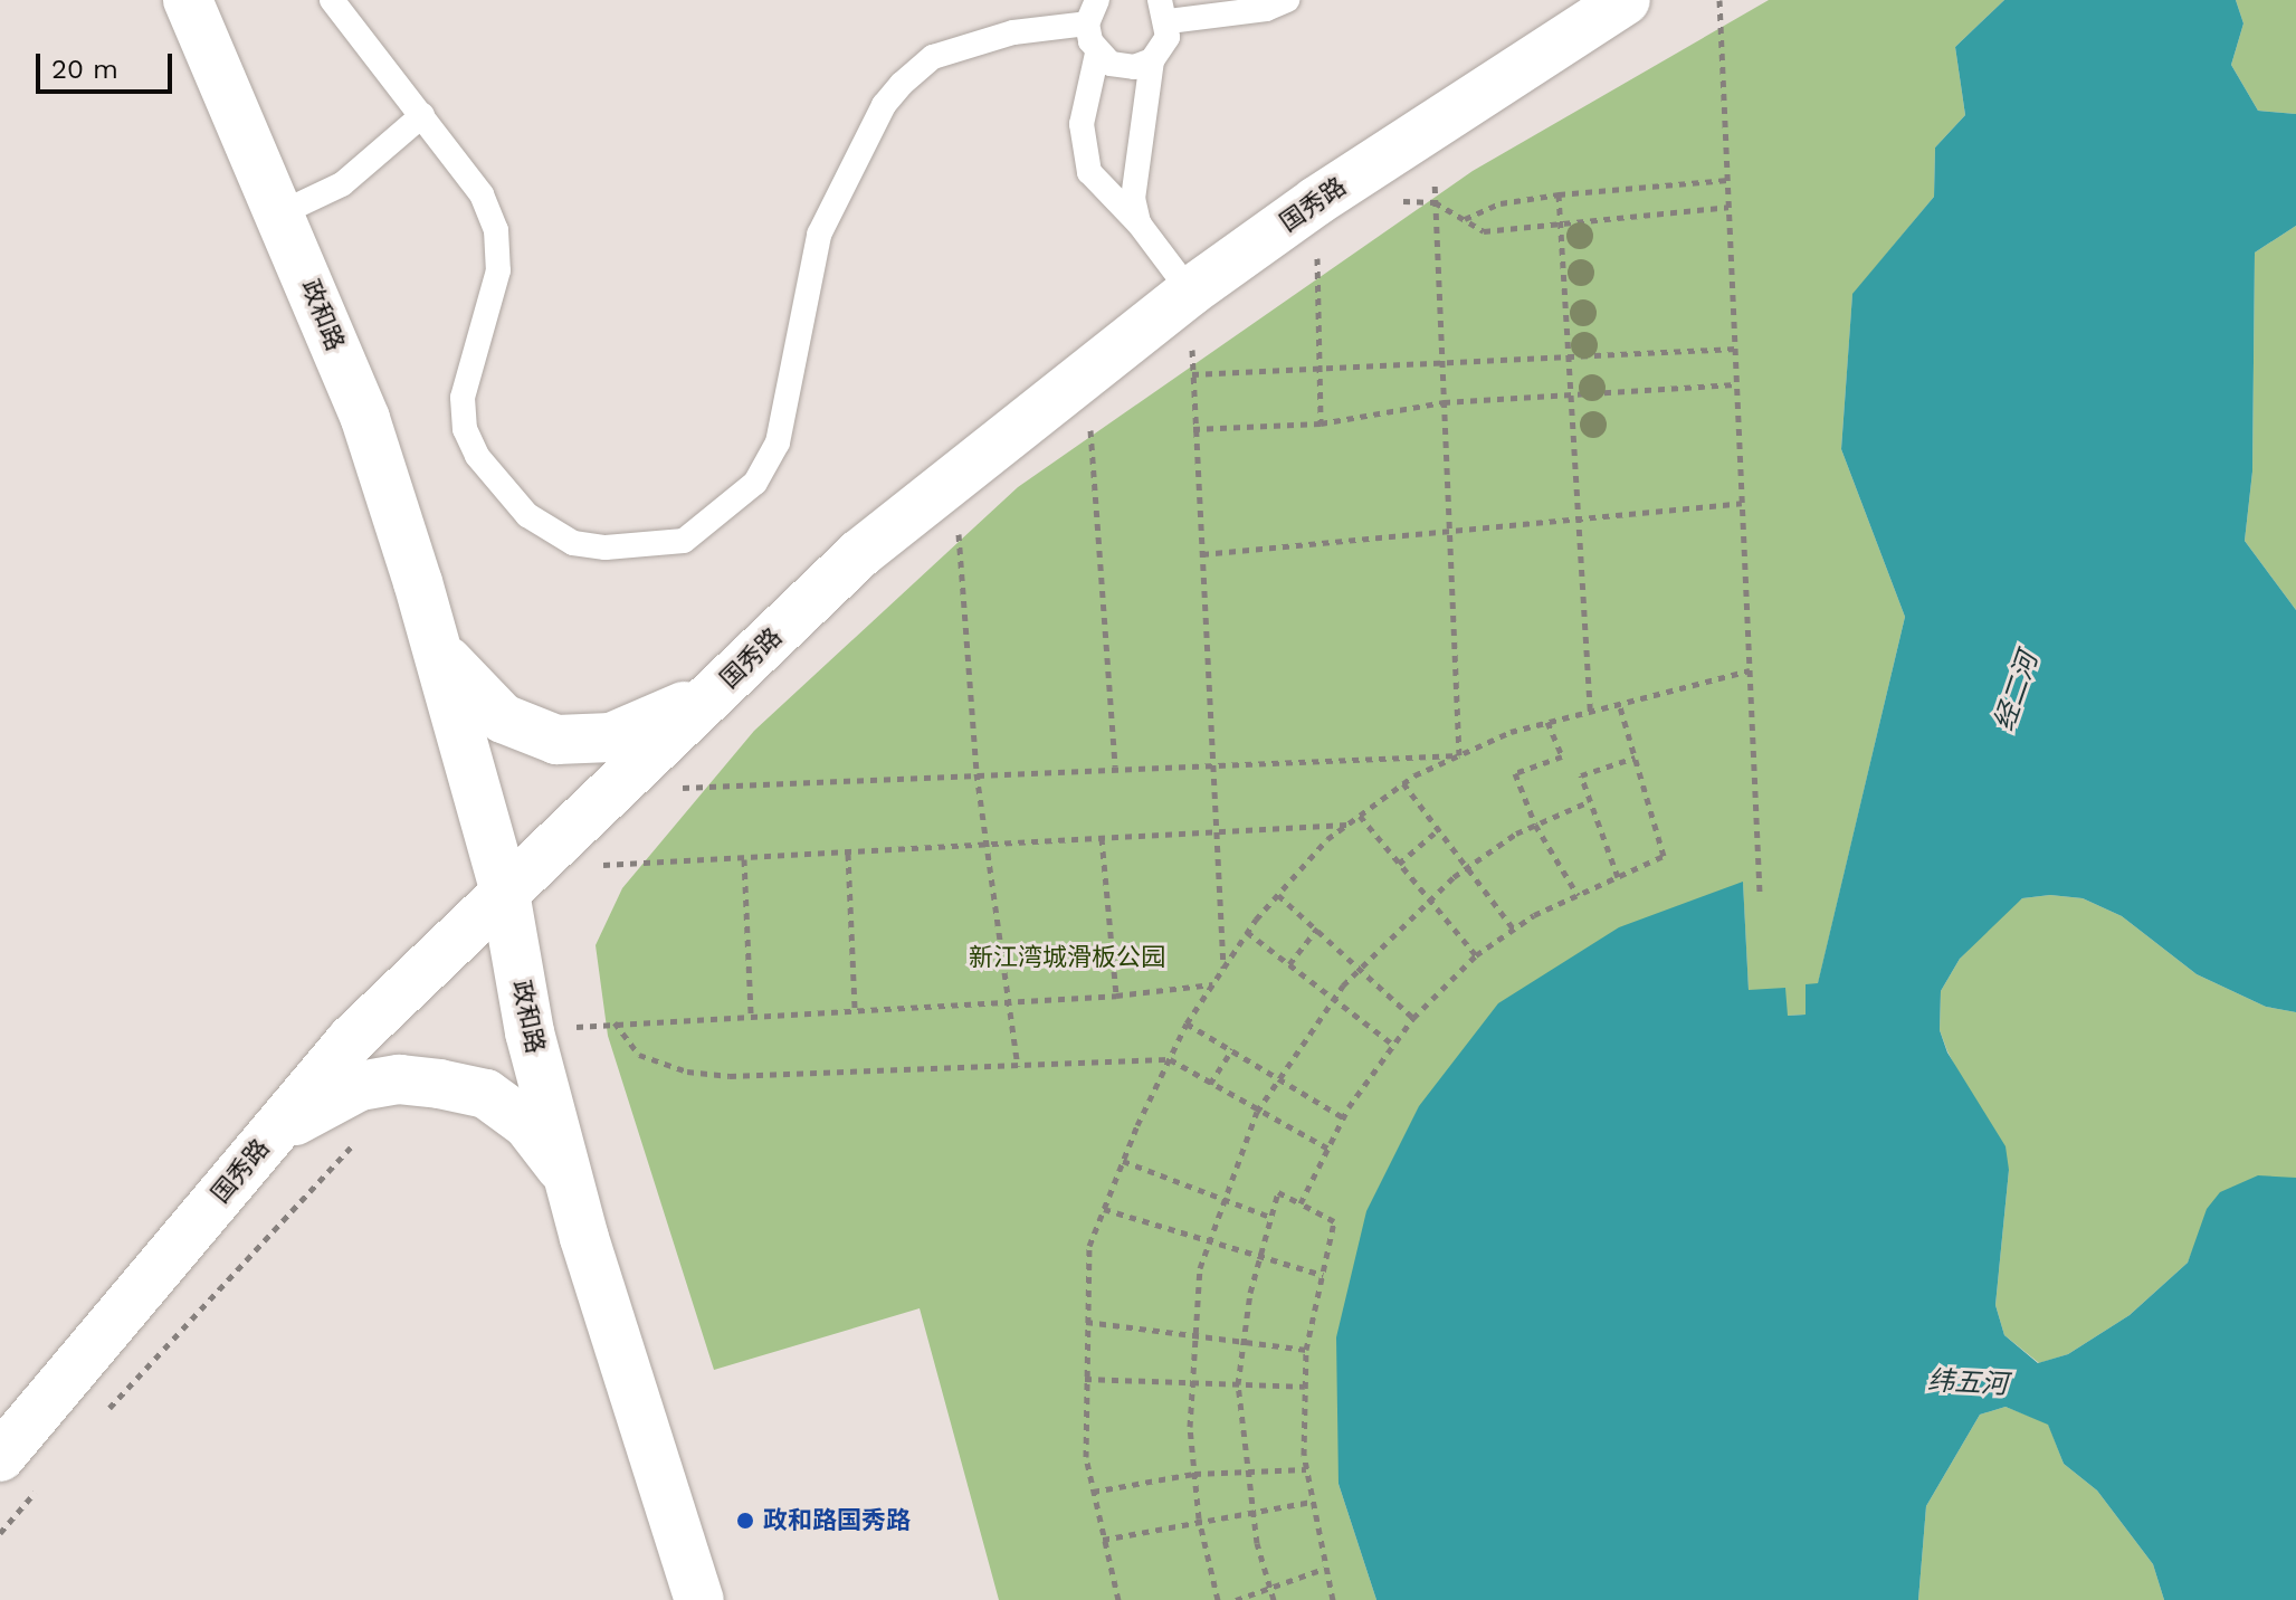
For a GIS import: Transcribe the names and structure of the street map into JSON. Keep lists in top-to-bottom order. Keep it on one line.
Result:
{"streets":{"street":["国秀路","政和路"]},"crossings":[["国秀路","政和路"]],"water":["经二河","纬五河"],"parks":["新江湾城滑板公园"],"places":["政和路国秀路"],"scale_bar":"20 m"}
